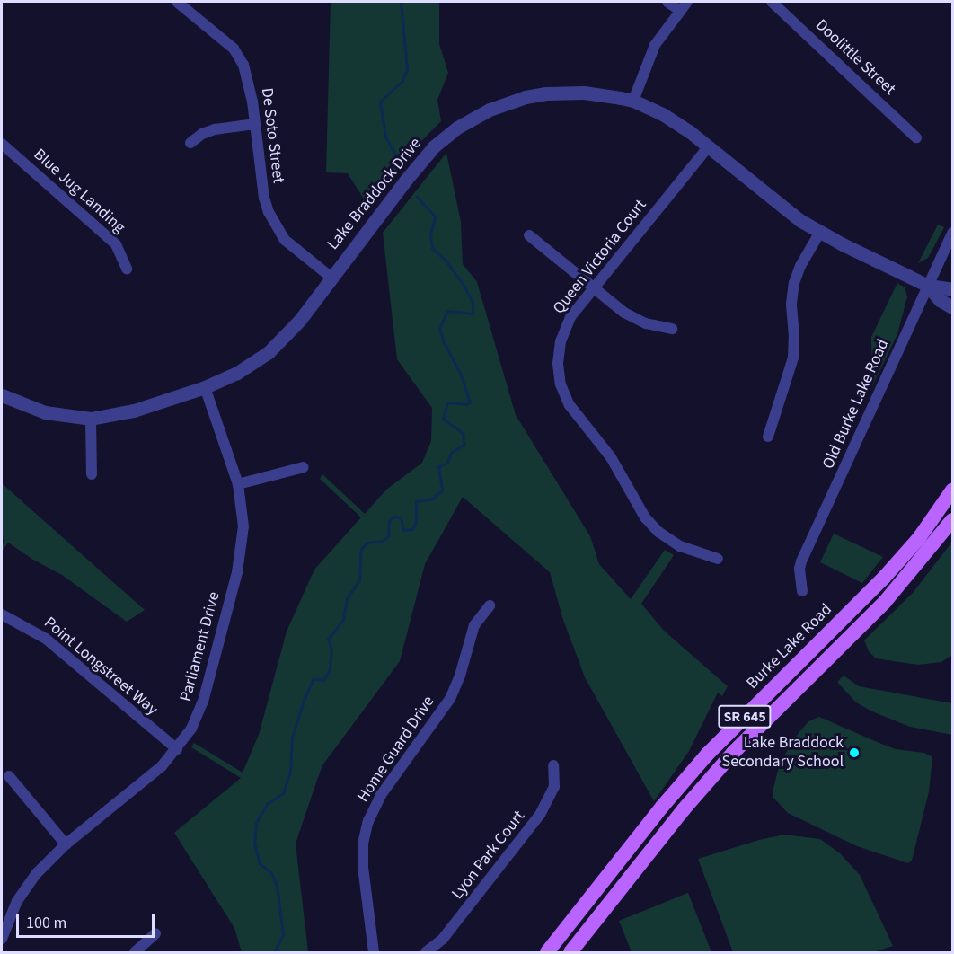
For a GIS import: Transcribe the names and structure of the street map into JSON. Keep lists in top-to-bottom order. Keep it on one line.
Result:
{"streets":{"main road":["Burke Lake Road","SR 645"],"street":["Doolittle Street","De Soto Street","Blue Jug Landing","Lake Braddock Drive","Queen Victoria Court","Old Burke Lake Road","Parliament Drive","Point Longstreet Way","Home Guard Drive","Lyon Park Court"]},"crossings":[["De Soto Street","Lake Braddock Drive"],["Lake Braddock Drive","Queen Victoria Court"],["Lake Braddock Drive","Old Burke Lake Road"],["Lake Braddock Drive","Parliament Drive"],["Parliament Drive","Point Longstreet Way"]],"places":["Lake Braddock Secondary School"],"scale_bar":"100 m"}
